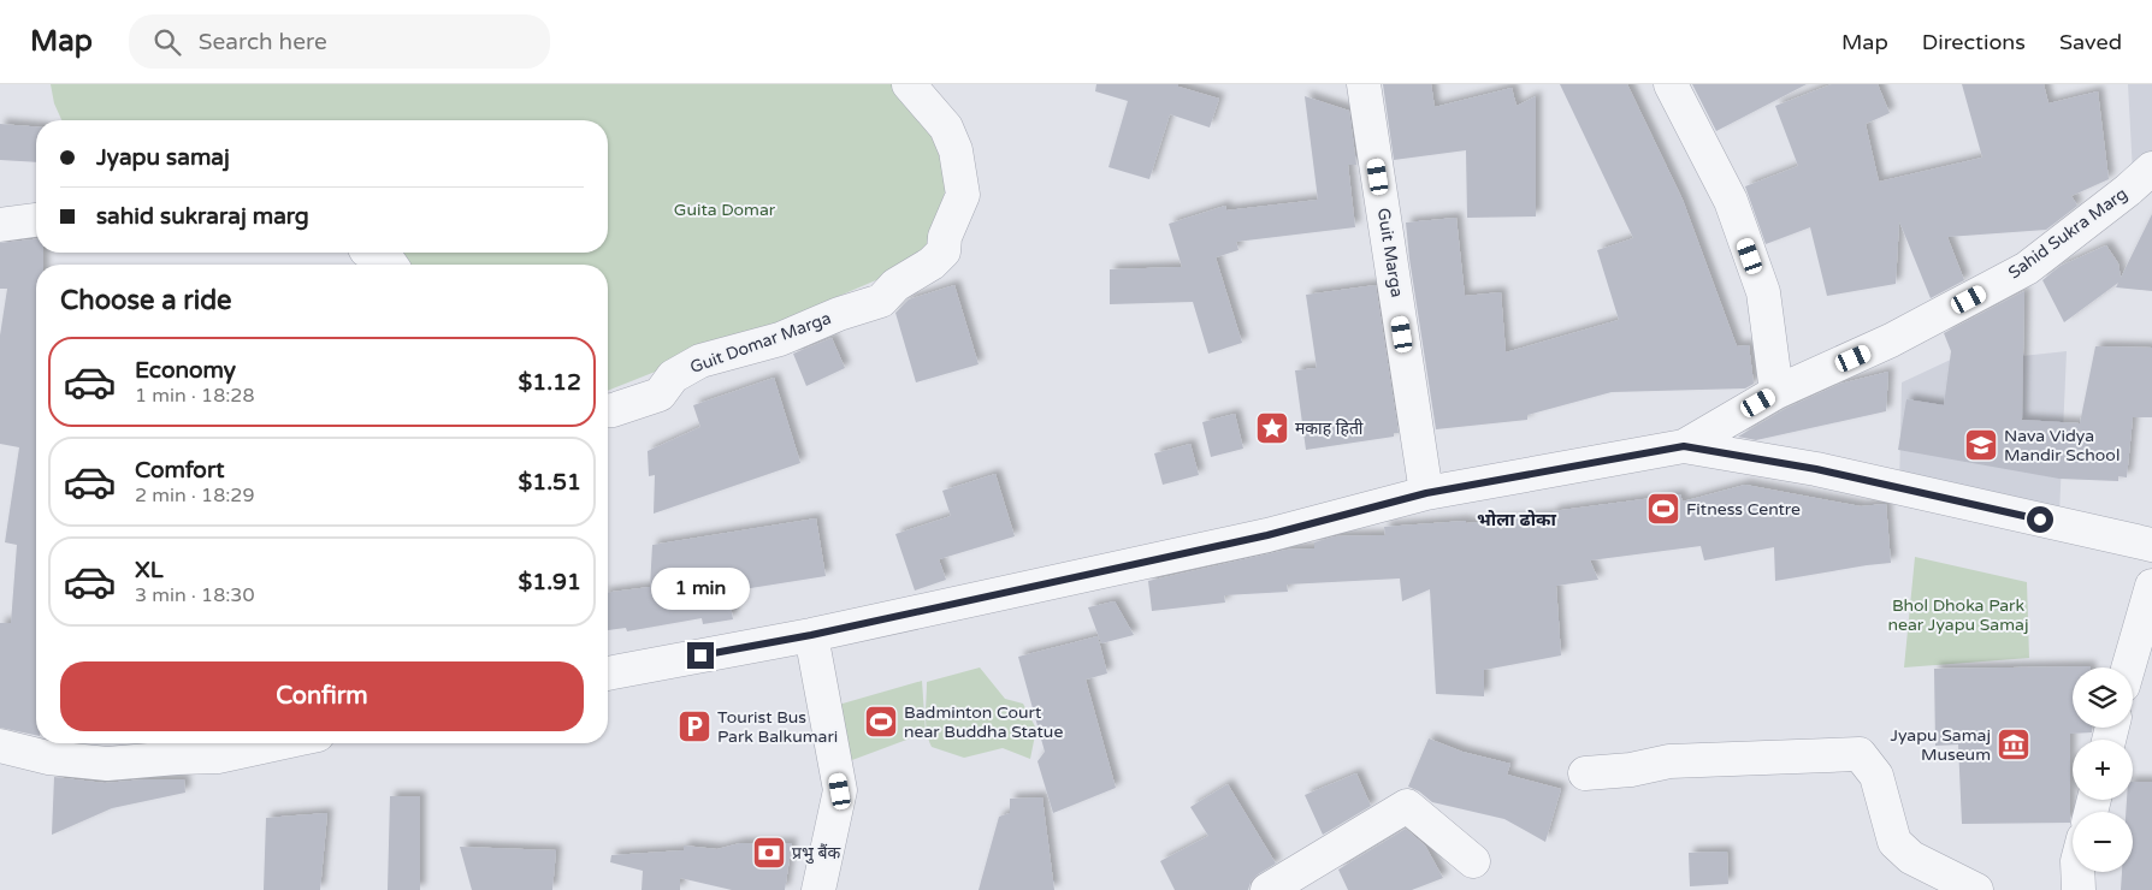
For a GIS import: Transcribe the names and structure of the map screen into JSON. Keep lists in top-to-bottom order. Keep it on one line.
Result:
{"streets":{"street":["Sahid Sukra Marg","Guit Marga","Guit Domar Marga"]},"crossings":[["Sahid Sukra Marg","Guit Marga"]],"districts":["भोला ढोका"],"parks":["Guita Domar","Bhol Dhoka Park near Jyapu Samaj"],"places":{"place":["मकाह हिती"],"school or university":["Nava Vidya Mandir School"],"sports":["Fitness Centre","Badminton Court near Buddha Statue"],"parking":["Tourist Bus Park Balkumari"],"museum":["Jyapu Samaj Museum"],"bank":["प्रभु बैंक"]},"page":{"header":"Map","search":"Search here","nav":["Map","Directions","Saved"],"banner":["Jyapu samaj","sahid sukraraj marg"],"heading":"Choose a ride","list":[{"name":"Economy","note":"1 min · 18:28","value":"$1.12"},{"name":"Comfort","note":"2 min · 18:29","value":"$1.51"},{"name":"XL","note":"3 min · 18:30","value":"$1.91"}],"bubble":"1 min","buttons":"Confirm","map_buttons":["+","−"]}}
